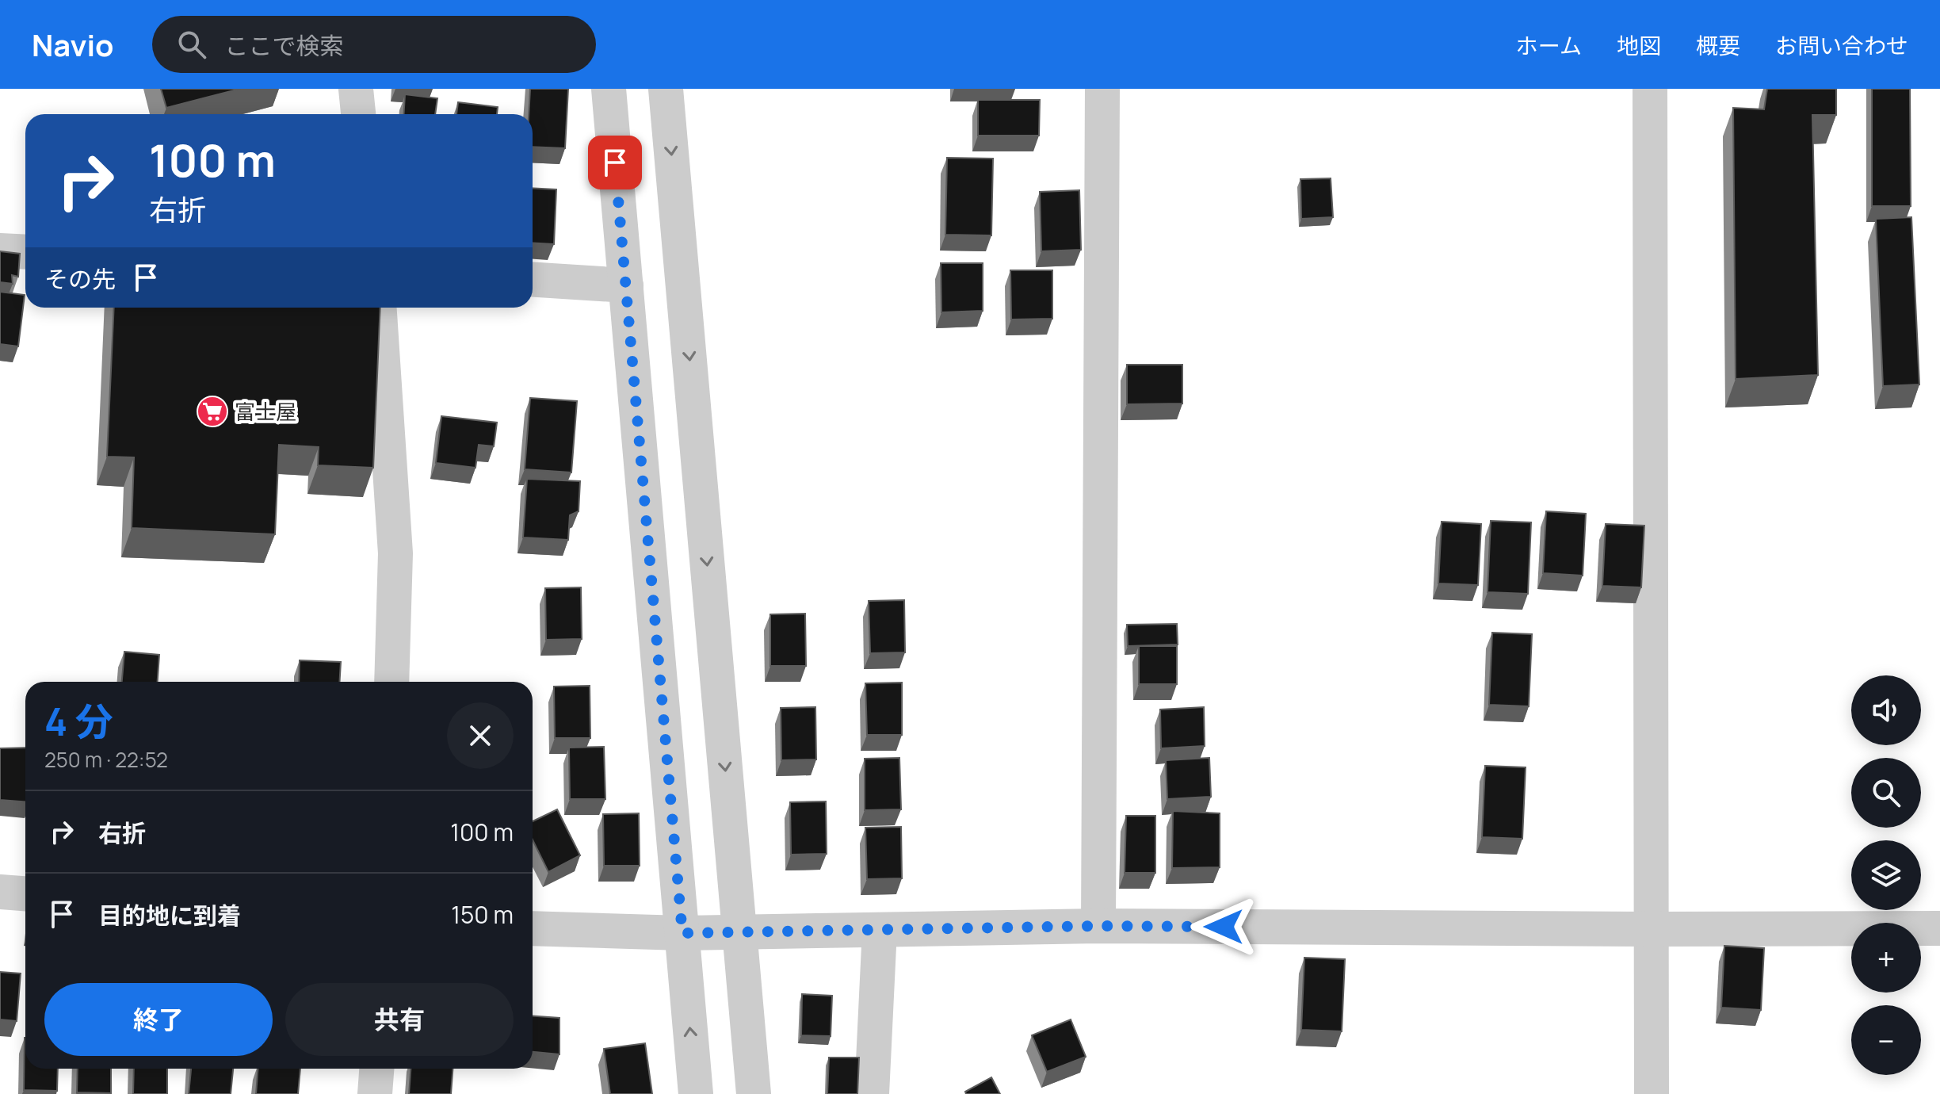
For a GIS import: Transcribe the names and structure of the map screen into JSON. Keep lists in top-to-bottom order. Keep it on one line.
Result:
{"places":{"supermarket":["富士屋"]},"page":{"header":"Navio","search":"ここで検索","nav":["ホーム","地図","概要","お問い合わせ"],"turn":["100 m","右折"],"then":"その先","map_buttons":["+","−"],"heading":["4 分","250 m · 22:52"],"list":[{"name":"右折","value":"100 m"},{"name":"目的地に到着","value":"150 m"}],"buttons":["終了","共有"]}}
